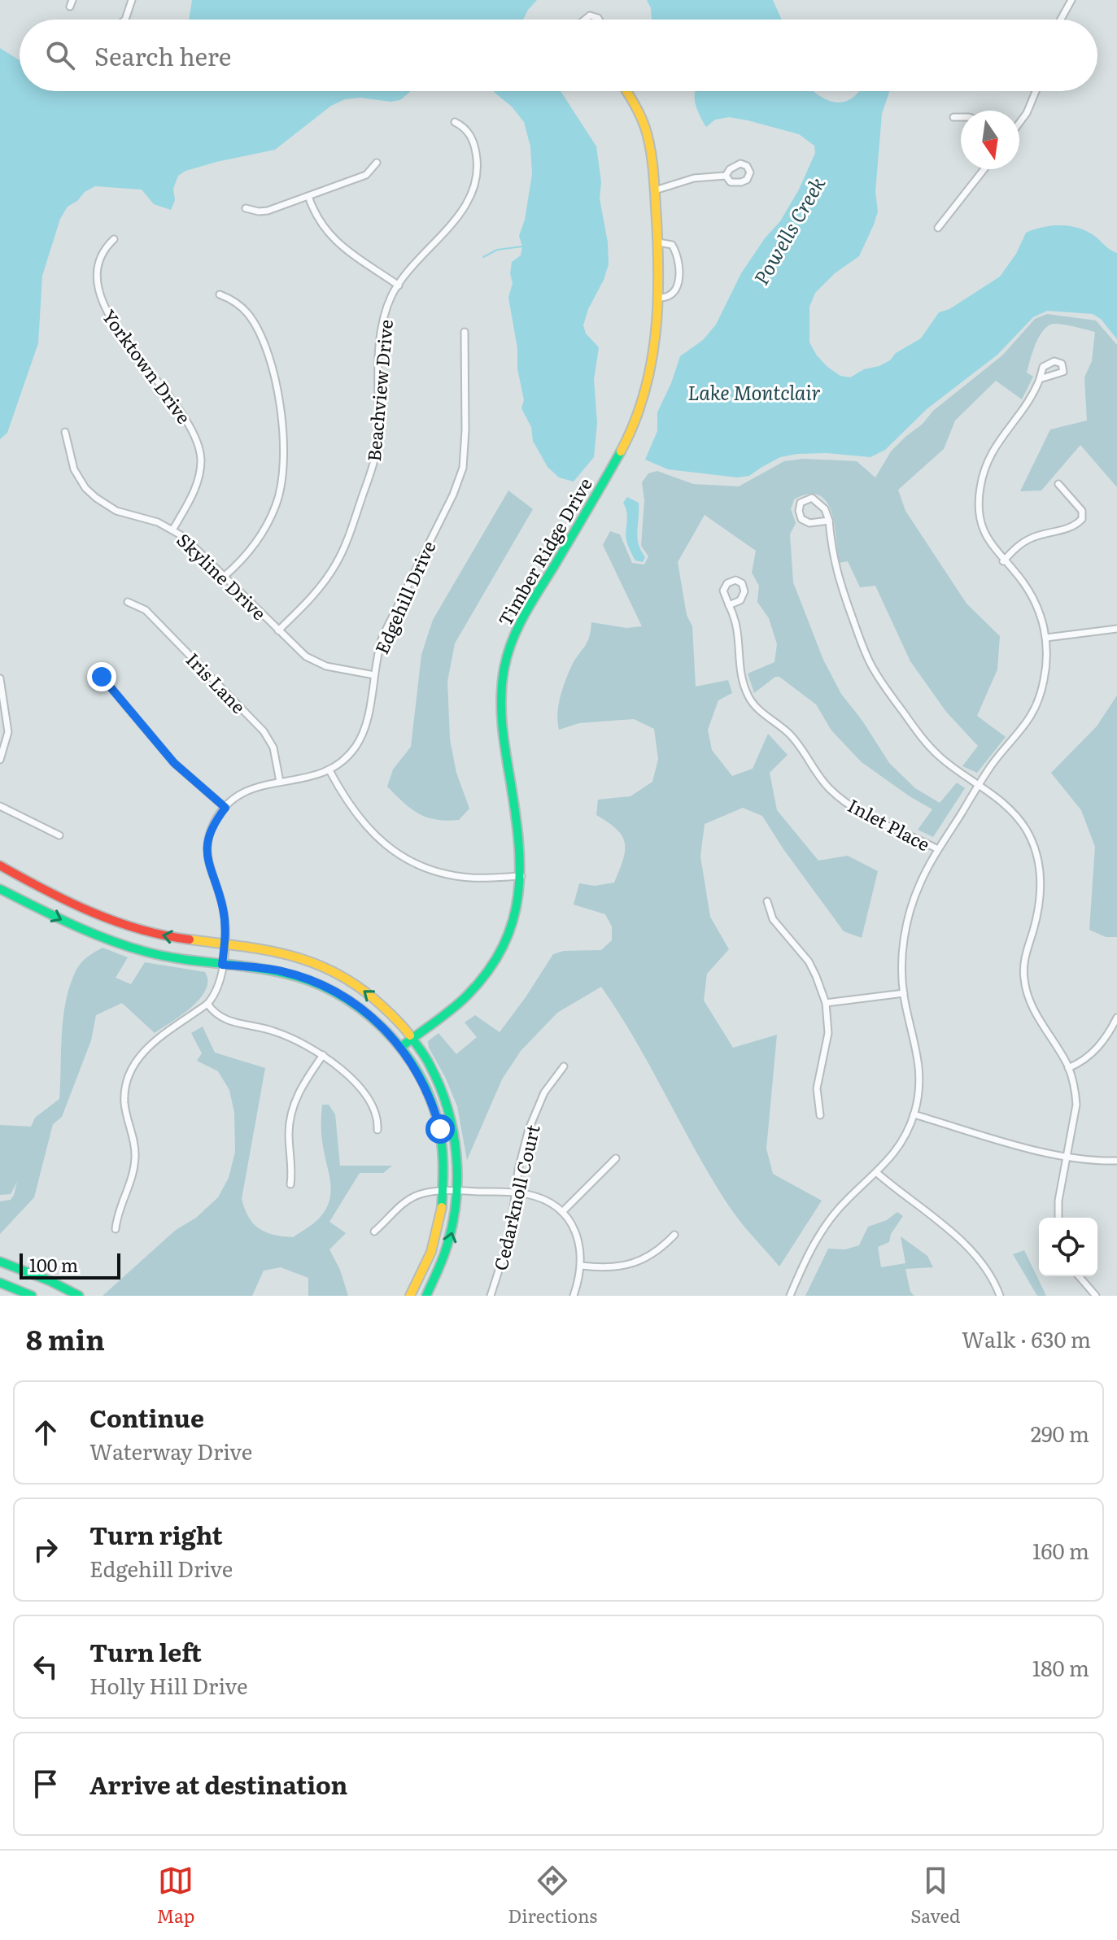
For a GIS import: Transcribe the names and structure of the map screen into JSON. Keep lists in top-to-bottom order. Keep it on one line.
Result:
{"streets":{"main road":["Timber Ridge Drive"],"street":["Yorktown Drive","Beachview Drive","Skyline Drive","Edgehill Drive","Iris Lane","Inlet Place","Cedarknoll Court"]},"crossings":[["Yorktown Drive","Skyline Drive"],["Beachview Drive","Skyline Drive"],["Skyline Drive","Edgehill Drive"],["Edgehill Drive","Iris Lane"]],"water":["Powells Creek","Lake Montclair"],"scale_bar":"100 m","north":"bottom","page":{"search":"Search here","scale":"100 m","heading":["8 min","Walk · 630 m"],"list":[["Continue","Waterway Drive","290 m"],["Turn right","Edgehill Drive","160 m"],["Turn left","Holly Hill Drive","180 m"],"Arrive at destination"],"nav":["Map","Directions","Saved"]}}
